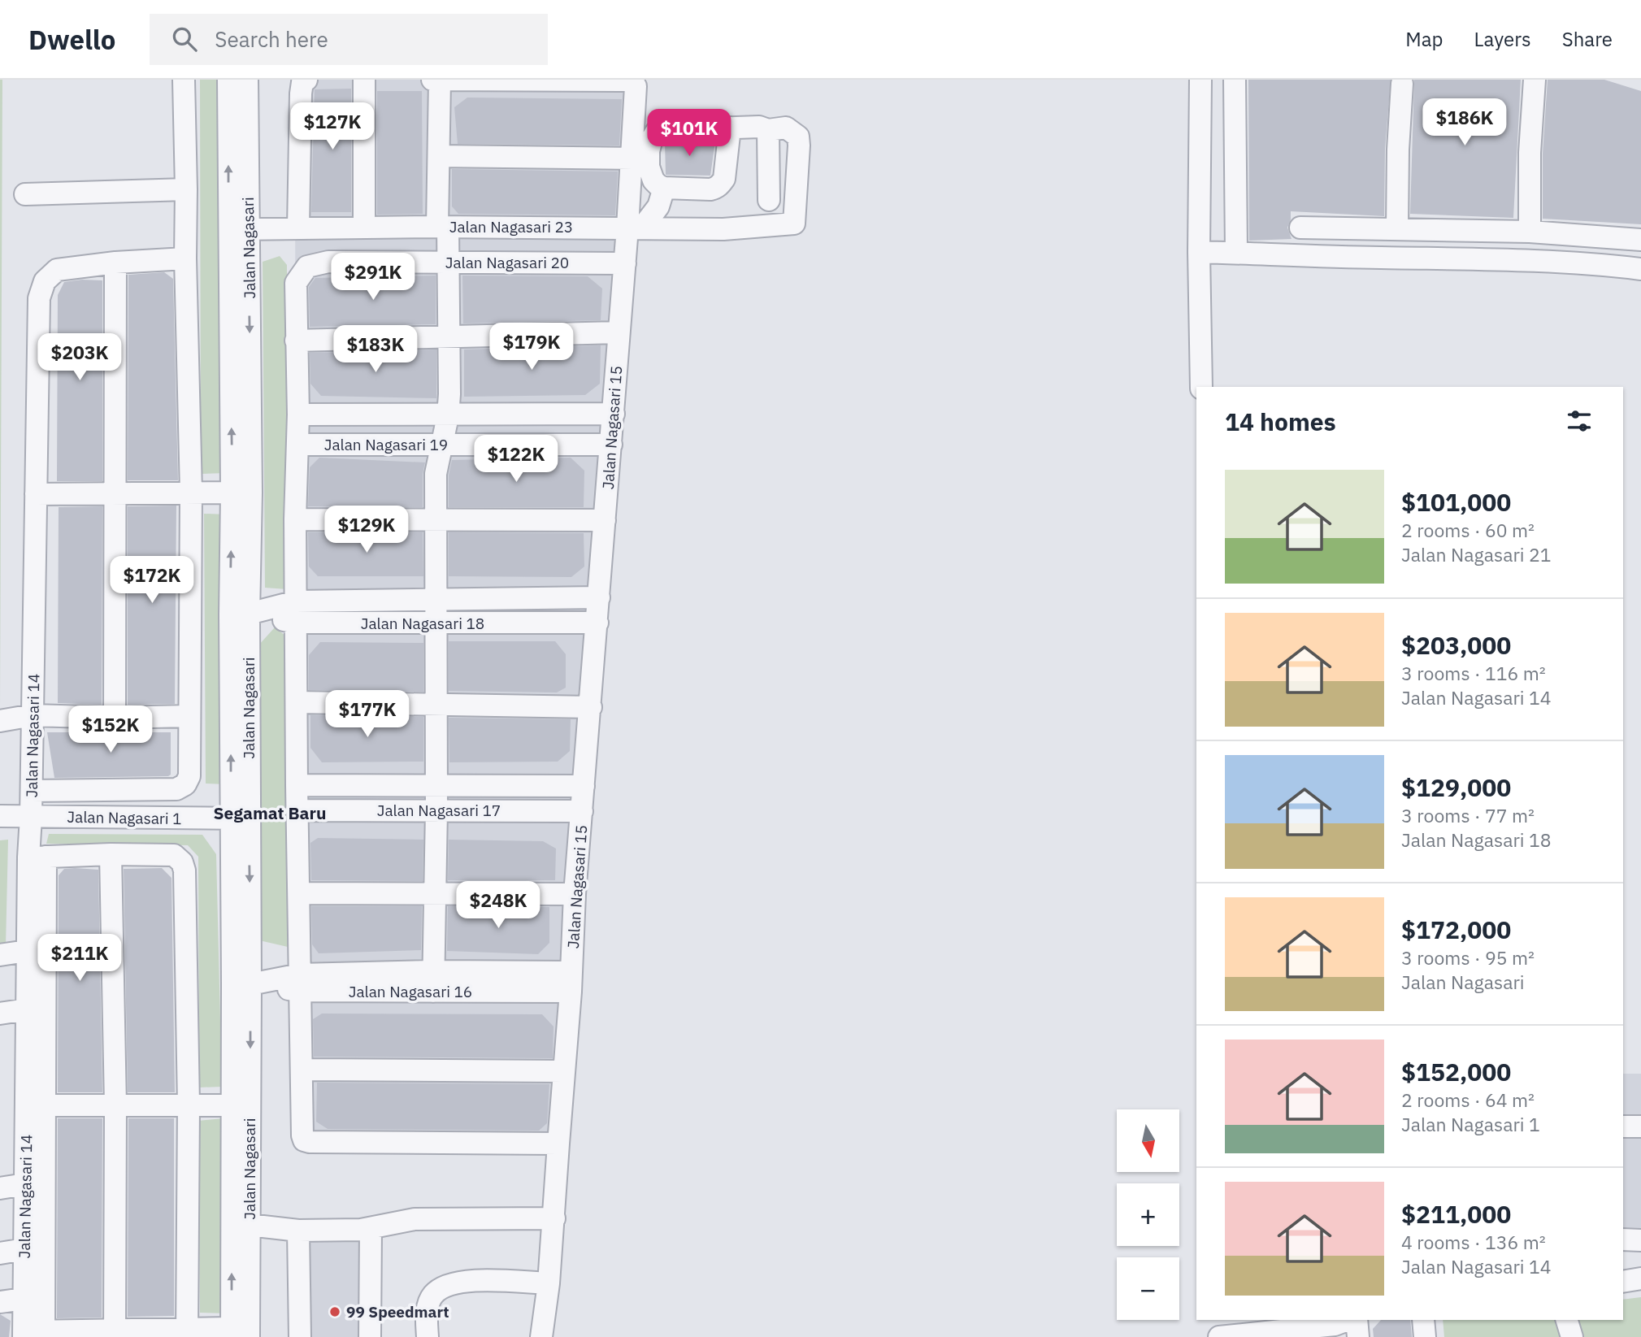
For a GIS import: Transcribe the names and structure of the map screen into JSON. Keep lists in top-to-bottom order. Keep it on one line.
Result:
{"streets":{"street":["Jalan Nagasari 23","Jalan Nagasari","Jalan Nagasari 20","Jalan Nagasari 15","Jalan Nagasari 19","Jalan Nagasari 18","Jalan Nagasari 14","Jalan Nagasari 17","Jalan Nagasari 1","Jalan Nagasari 16"]},"crossings":[["Jalan Nagasari 23","Jalan Nagasari"],["Jalan Nagasari 23","Jalan Nagasari 15"],["Jalan Nagasari","Jalan Nagasari 18"],["Jalan Nagasari","Jalan Nagasari 1"],["Jalan Nagasari","Jalan Nagasari 16"],["Jalan Nagasari 20","Jalan Nagasari 15"],["Jalan Nagasari 15","Jalan Nagasari 19"],["Jalan Nagasari 15","Jalan Nagasari 18"],["Jalan Nagasari 15","Jalan Nagasari 17"],["Jalan Nagasari 15","Jalan Nagasari 16"],["Jalan Nagasari 14","Jalan Nagasari 1"]],"districts":["Segamat Baru"],"places":["99 Speedmart"],"north":"bottom","page":{"header":"Dwello","search":"Search here","nav":["Map","Layers","Share"],"price":["$186K","$127K","$101K","$291K","$179K","$183K","$203K","$122K","$129K","$172K","$177K","$152K","$248K","$211K"],"heading":"14 homes","list":[{"name":"$101,000","note":"2 rooms · 60 m² · Jalan Nagasari 21"},{"name":"$203,000","note":"3 rooms · 116 m² · Jalan Nagasari 14"},{"name":"$129,000","note":"3 rooms · 77 m² · Jalan Nagasari 18"},{"name":"$172,000","note":"3 rooms · 95 m² · Jalan Nagasari"},{"name":"$152,000","note":"2 rooms · 64 m² · Jalan Nagasari 1"},{"name":"$211,000","note":"4 rooms · 136 m² · Jalan Nagasari 14"}],"map_buttons":["+","−"]}}
